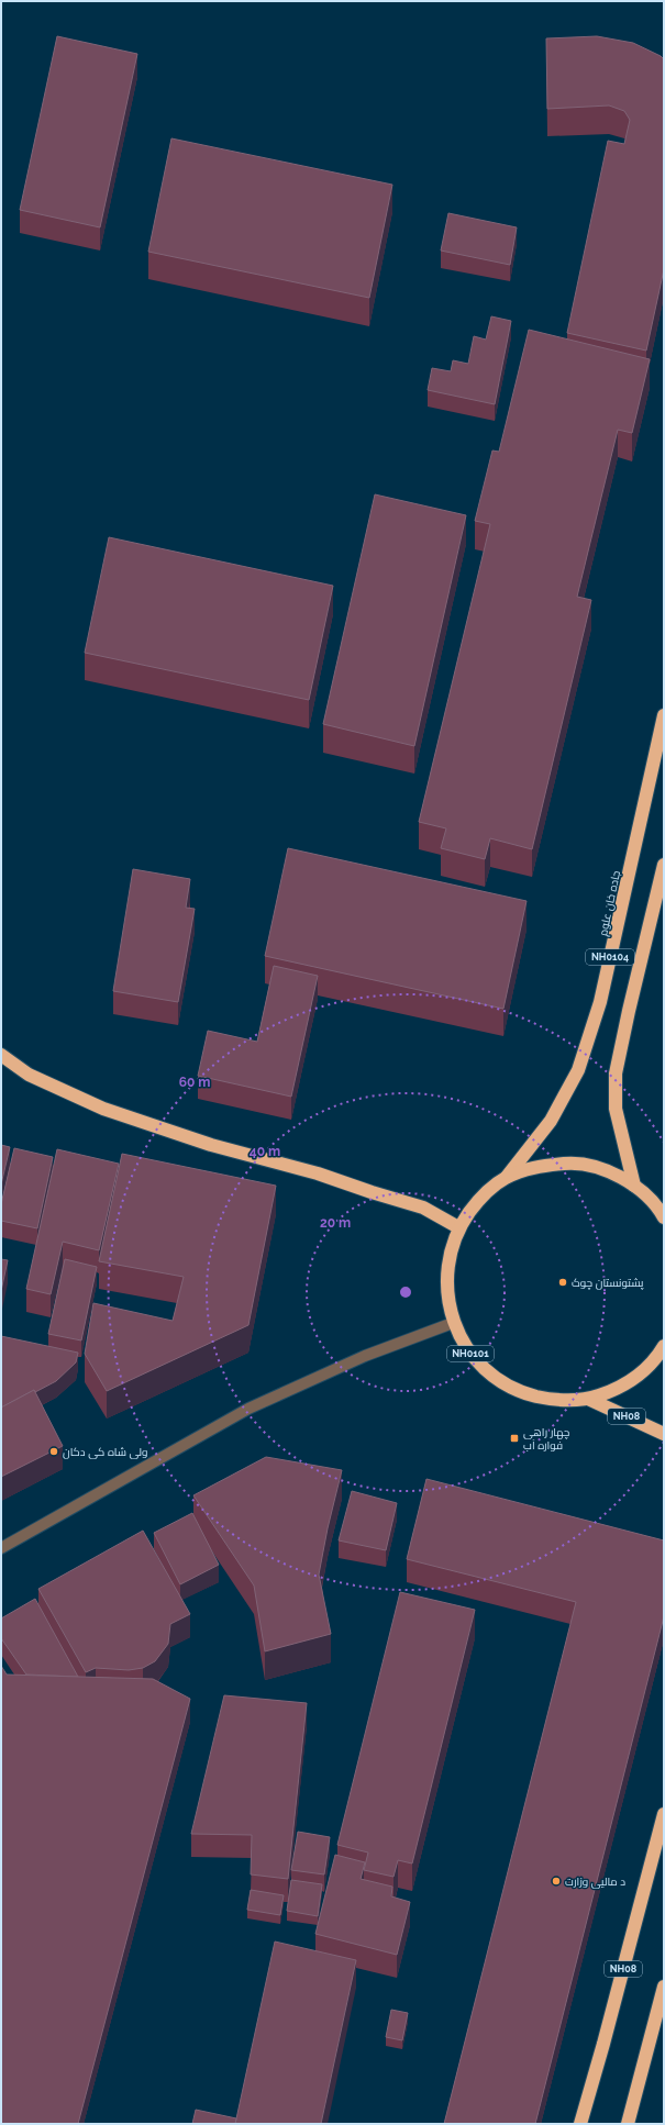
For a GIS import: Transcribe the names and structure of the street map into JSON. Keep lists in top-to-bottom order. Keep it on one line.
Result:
{"streets":{"highway":["جادہ خان علوم","NH0104","NH0101","NH08"]},"crossings":[["جادہ خان علوم","NH0101"],["NH0104","NH0101"],["NH0101","NH08"]],"places":{"other":["پشتونستان چوک","ولی شاہ کی دکان","د مالیی وزارت"],"transit":["چهار راهی فواره آب"]},"rings":["60 m","40 m","20 m"]}
